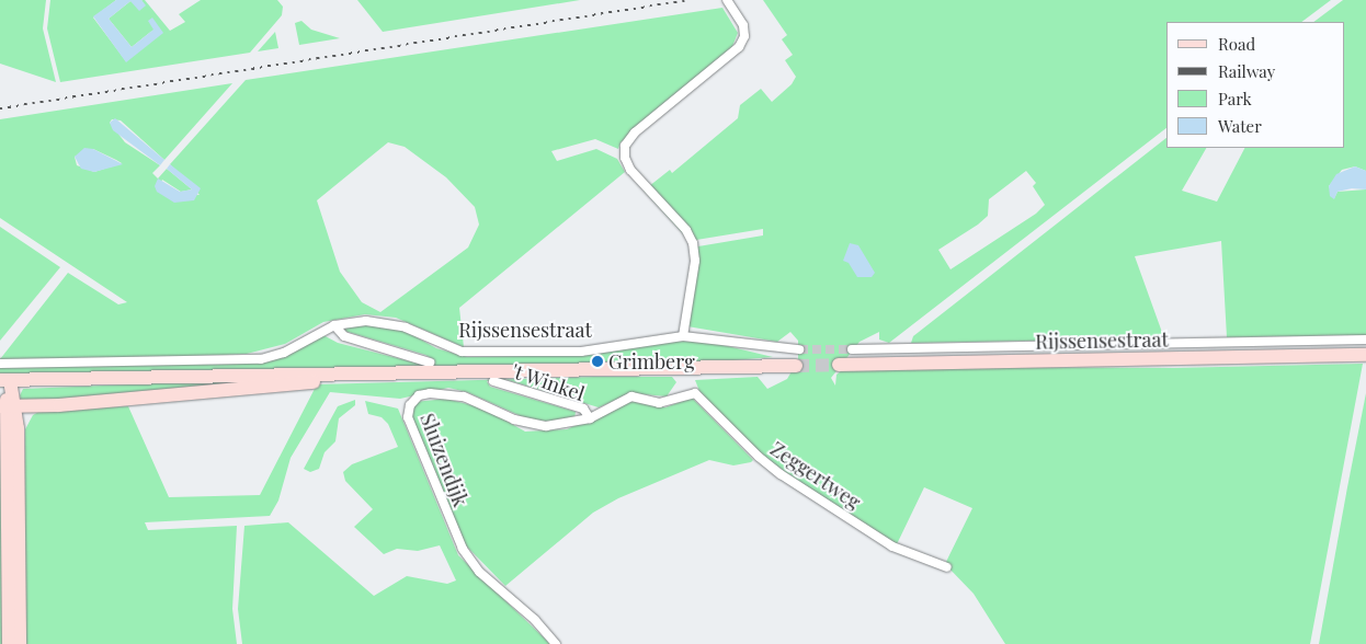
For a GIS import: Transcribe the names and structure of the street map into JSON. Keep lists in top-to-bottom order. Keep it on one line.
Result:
{"streets":{"main road":["Rijssensestraat"],"street":["'t Winkel","Sluizendijk","Zeggertweg"]},"crossings":[["'t Winkel","Sluizendijk"],["'t Winkel","Zeggertweg"],["Sluizendijk","Zeggertweg"]],"places":["Grimberg"],"legend":["Road","Railway","Park","Water"]}
